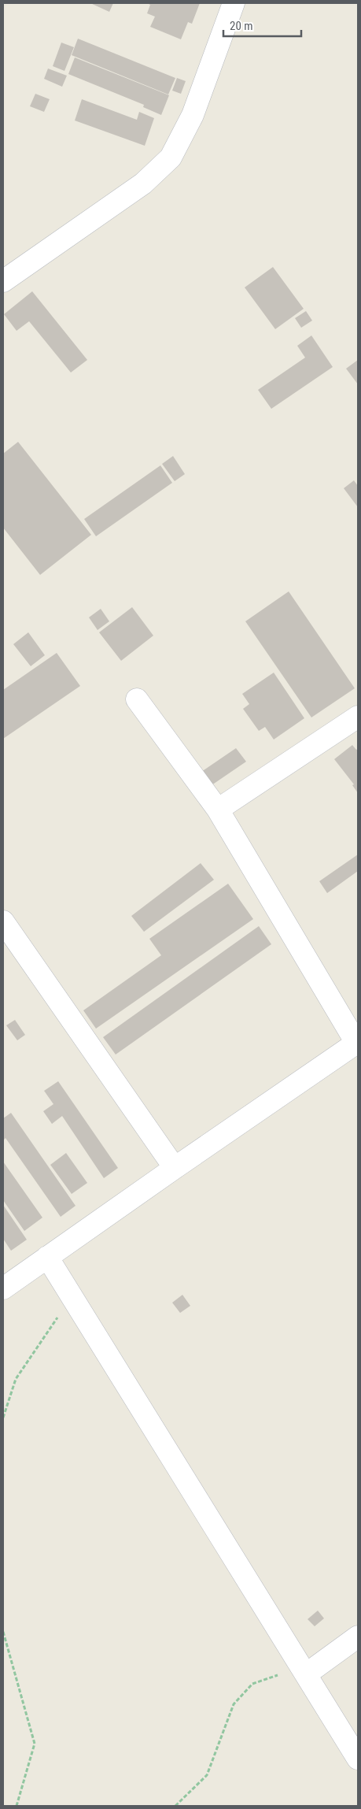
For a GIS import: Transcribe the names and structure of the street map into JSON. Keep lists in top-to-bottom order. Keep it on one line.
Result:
{"scale_bar":"20 m"}
